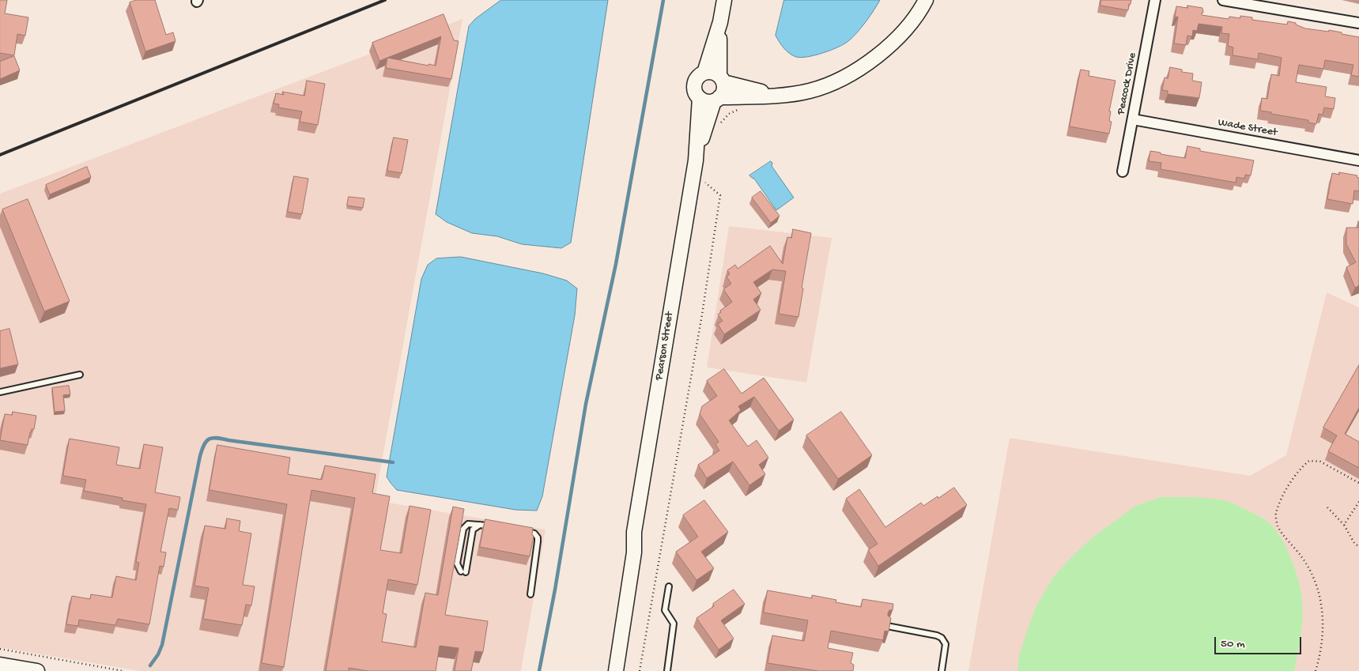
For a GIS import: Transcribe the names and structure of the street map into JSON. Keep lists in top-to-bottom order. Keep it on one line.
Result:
{"streets":{"main road":["Pearson Street"],"street":["Peacock Drive","Wade Street"]},"crossings":[["Peacock Drive","Wade Street"]],"scale_bar":"50 m"}
